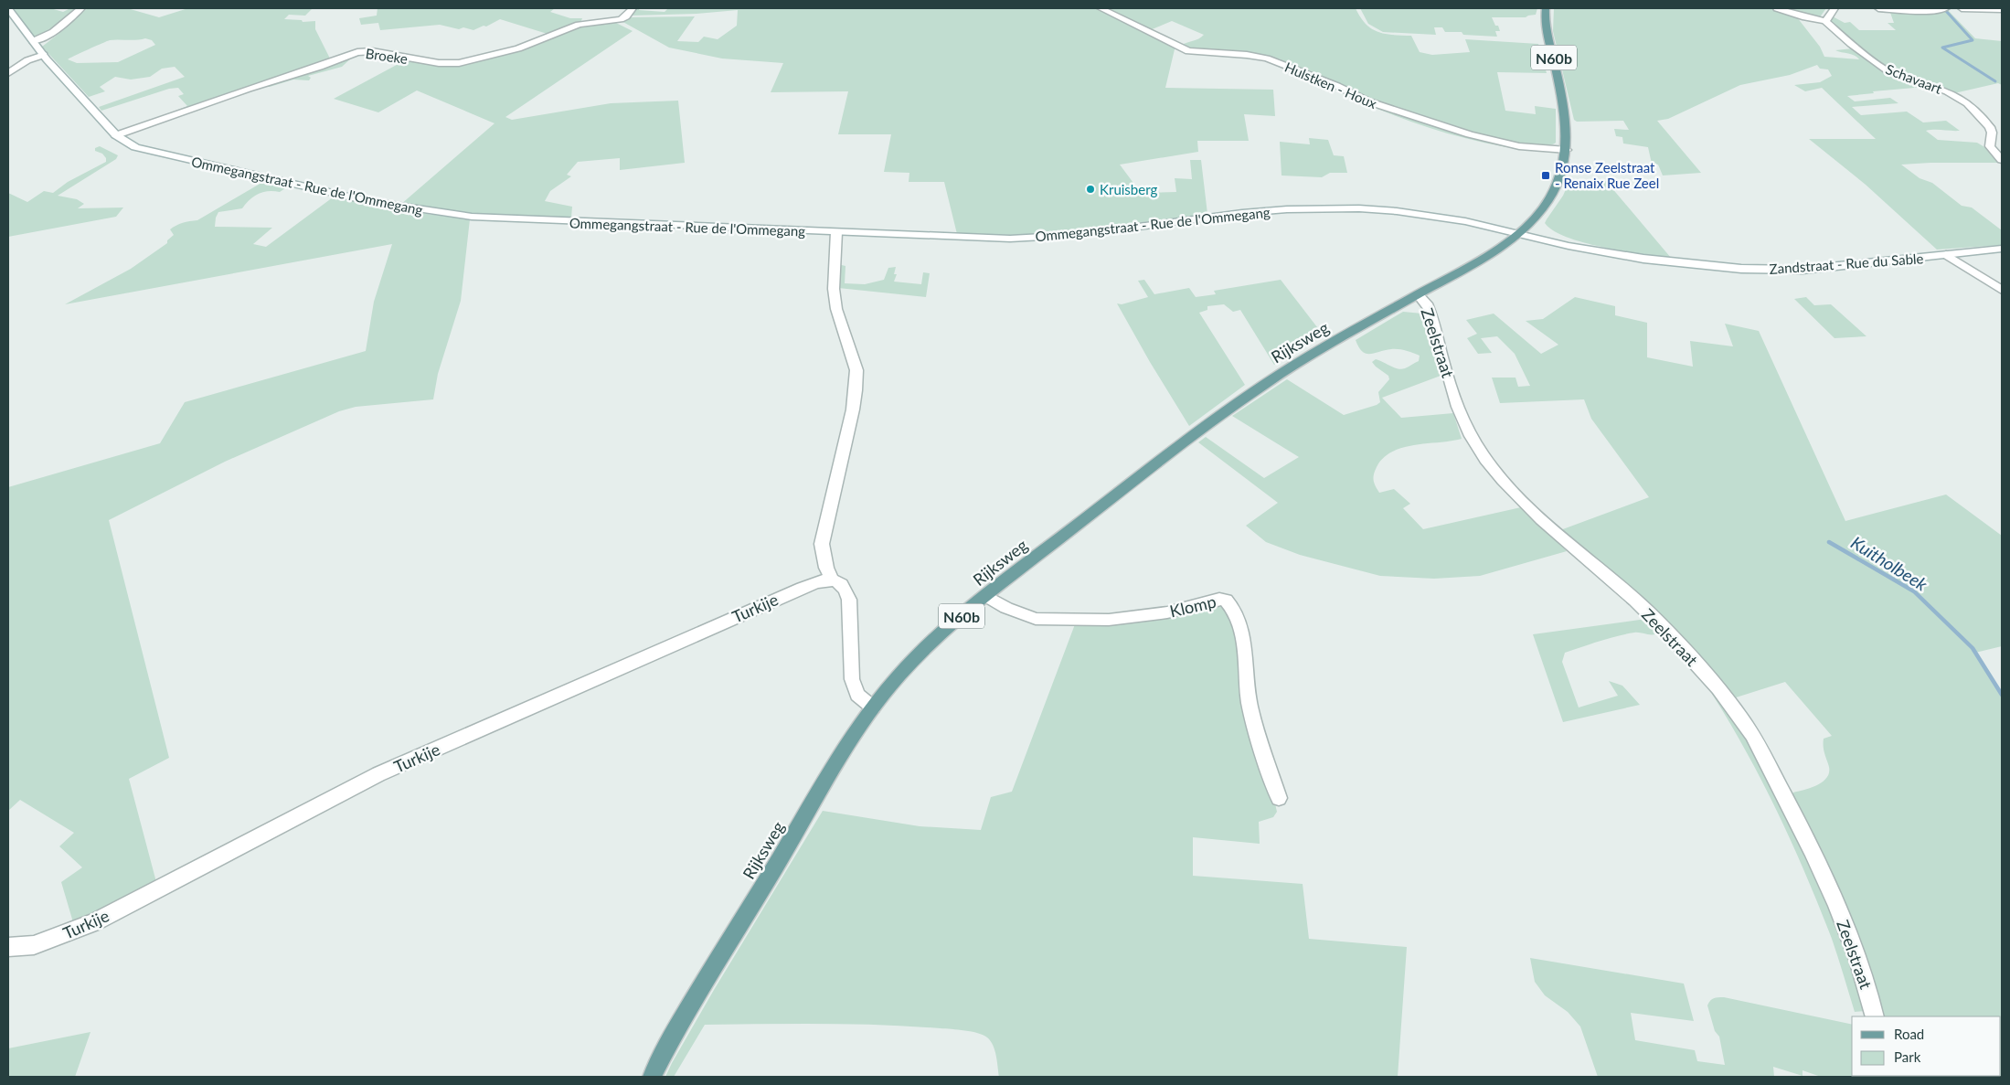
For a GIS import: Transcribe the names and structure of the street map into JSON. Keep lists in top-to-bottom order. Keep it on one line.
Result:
{"streets":{"main road":["N60b","Rijksweg"],"street":["Broeke","Schavaart","Hulstken - Houx","Ommegangstraat - Rue de l'Ommegang","Zandstraat - Rue du Sable","Zeelstraat","Klomp","Turkije"]},"crossings":[["Broeke","Ommegangstraat - Rue de l'Ommegang"],["N60b","Hulstken - Houx"],["N60b","Ommegangstraat - Rue de l'Ommegang"],["N60b","Zandstraat - Rue du Sable"],["N60b","Rijksweg"],["Ommegangstraat - Rue de l'Ommegang","Zandstraat - Rue du Sable"],["Ommegangstraat - Rue de l'Ommegang","Rijksweg"],["Zandstraat - Rue du Sable","Rijksweg"],["Rijksweg","Zeelstraat"],["Rijksweg","Klomp"]],"water":["Kuitholbeek"],"places":{"transit":["Ronse Zeelstraat - Renaix Rue Zeel"],"other":["Kruisberg"]},"legend":["Road","Park"]}
